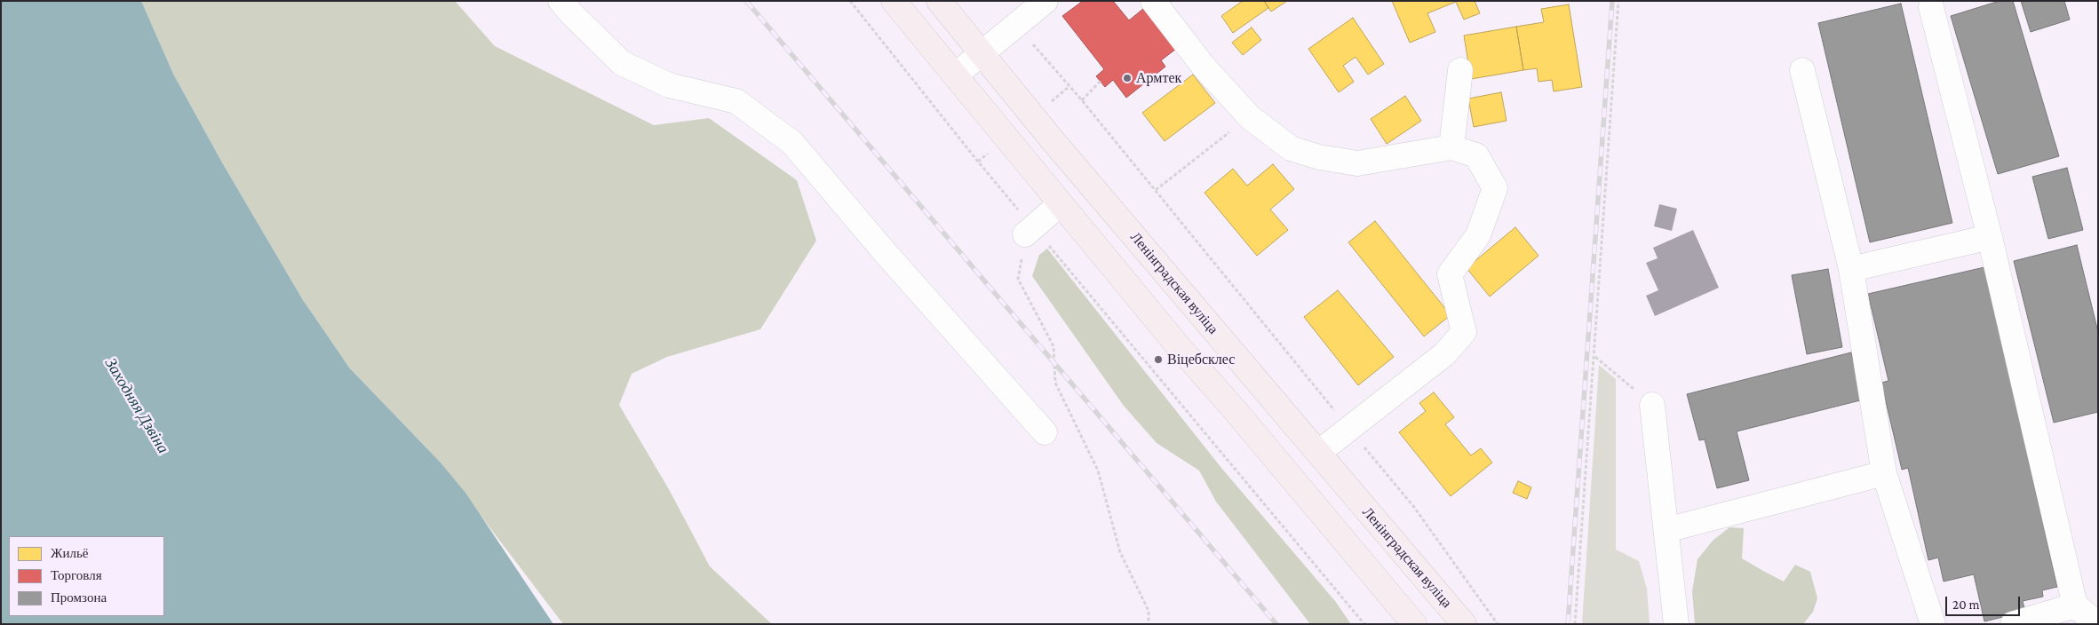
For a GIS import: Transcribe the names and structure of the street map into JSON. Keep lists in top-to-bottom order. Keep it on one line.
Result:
{"streets":{"main road":["Ленінградская вуліца"]},"water":["Заходняя Дзвіна"],"places":["Армтек","Віцебсклес"],"legend":["Жильё","Торговля","Промзона"],"scale_bar":"20 m"}
